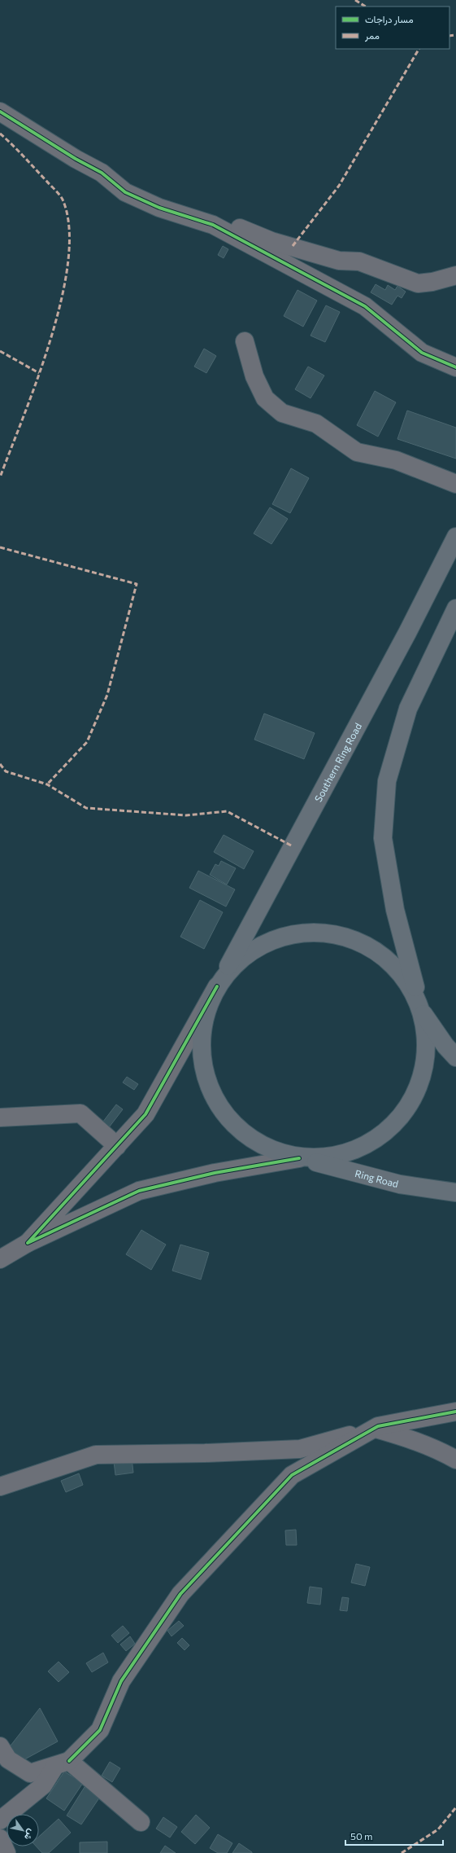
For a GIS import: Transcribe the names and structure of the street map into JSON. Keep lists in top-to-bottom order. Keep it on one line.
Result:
{"streets":{"main road":["Southern Ring Road","Ring Road"]},"crossings":[["Southern Ring Road","Ring Road"]],"legend":["مسار دراجات","ممر"],"scale_bar":"50 m","north":"bottom right"}
